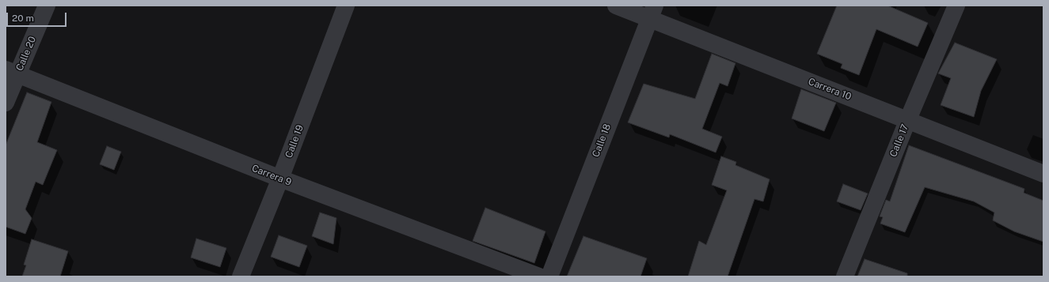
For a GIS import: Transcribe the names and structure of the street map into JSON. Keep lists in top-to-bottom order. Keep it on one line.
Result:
{"streets":{"street":["Calle 20","Carrera 10","Calle 18","Calle 17","Calle 19","Carrera 9"]},"crossings":[["Calle 20","Carrera 9"],["Carrera 10","Calle 18"],["Carrera 10","Calle 17"],["Calle 19","Carrera 9"]],"scale_bar":"20 m"}
